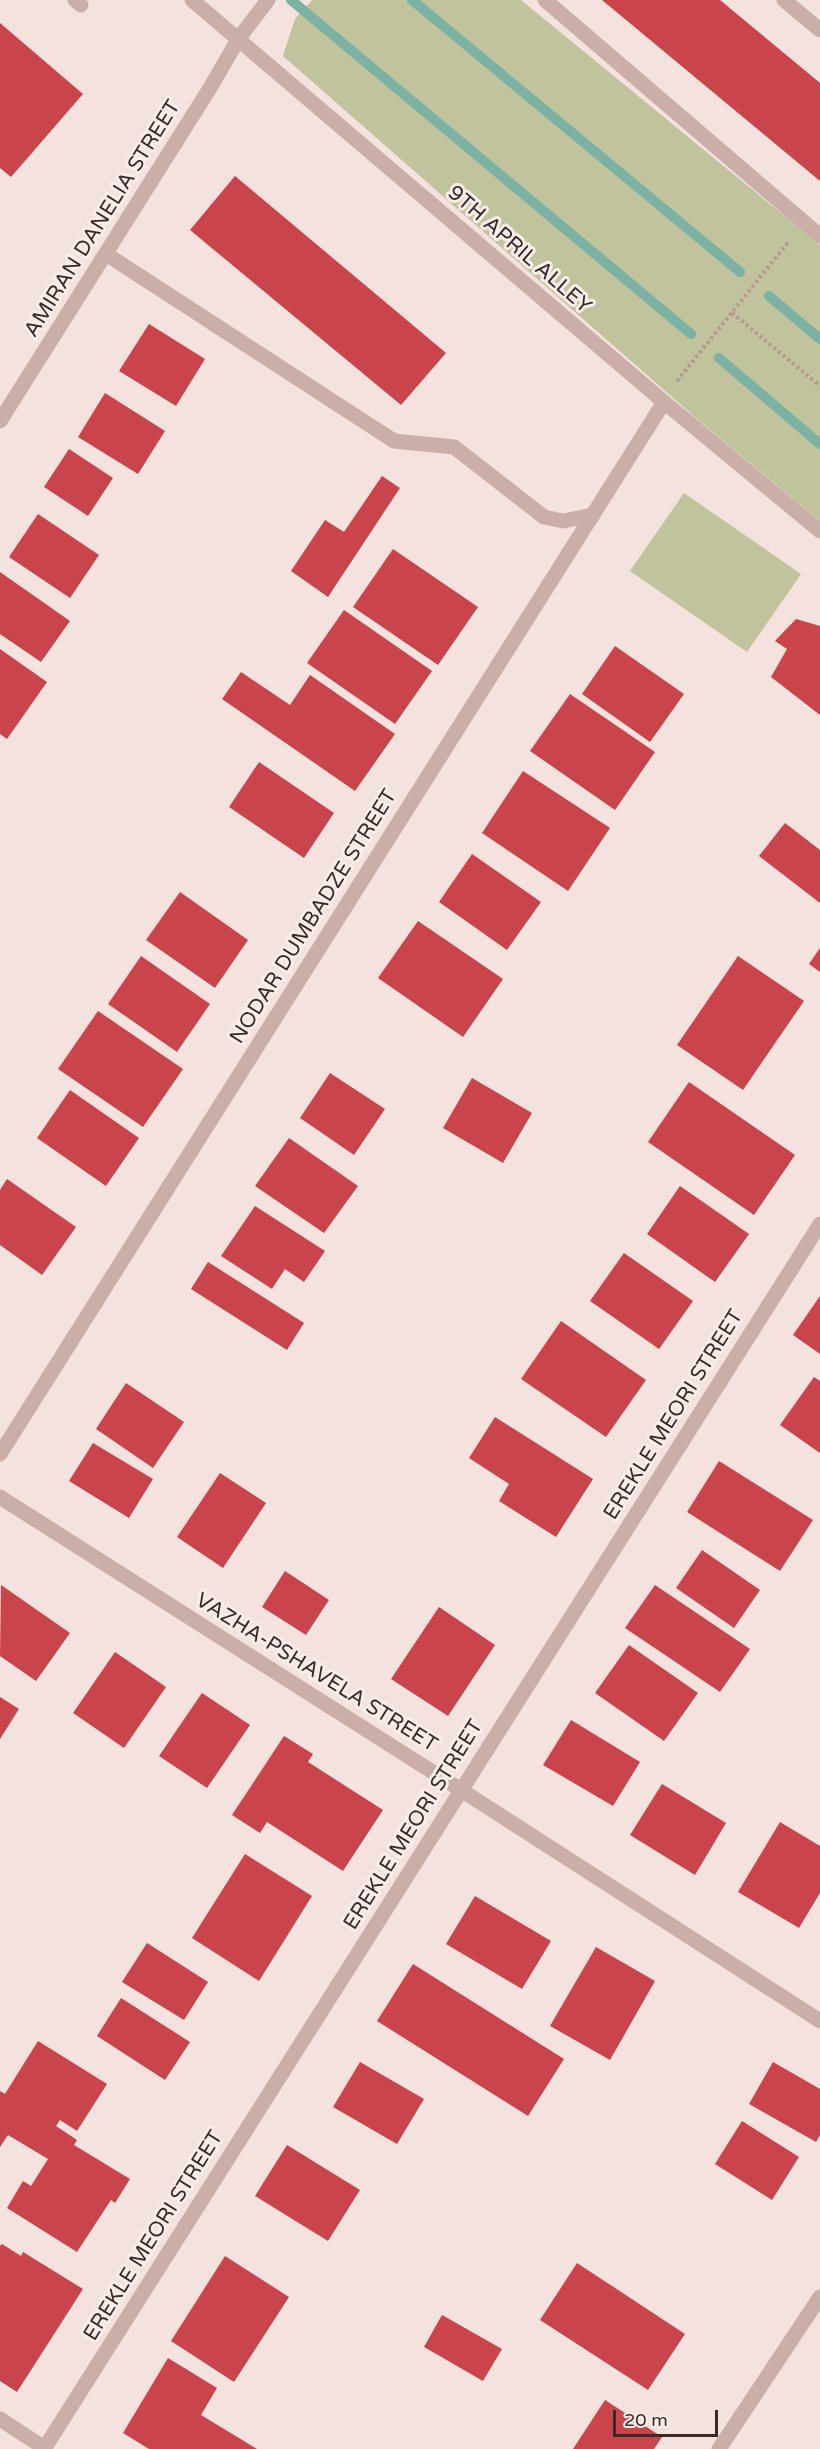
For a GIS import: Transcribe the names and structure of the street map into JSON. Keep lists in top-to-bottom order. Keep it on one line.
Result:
{"streets":{"street":["AMIRAN DANELIA STREET","9TH APRIL ALLEY","NODAR DUMBADZE STREET","EREKLE MEORI STREET","VAZHA-PSHAVELA STREET"]},"crossings":[["AMIRAN DANELIA STREET","9TH APRIL ALLEY"],["9TH APRIL ALLEY","NODAR DUMBADZE STREET"],["EREKLE MEORI STREET","VAZHA-PSHAVELA STREET"]],"scale_bar":"20 m"}
